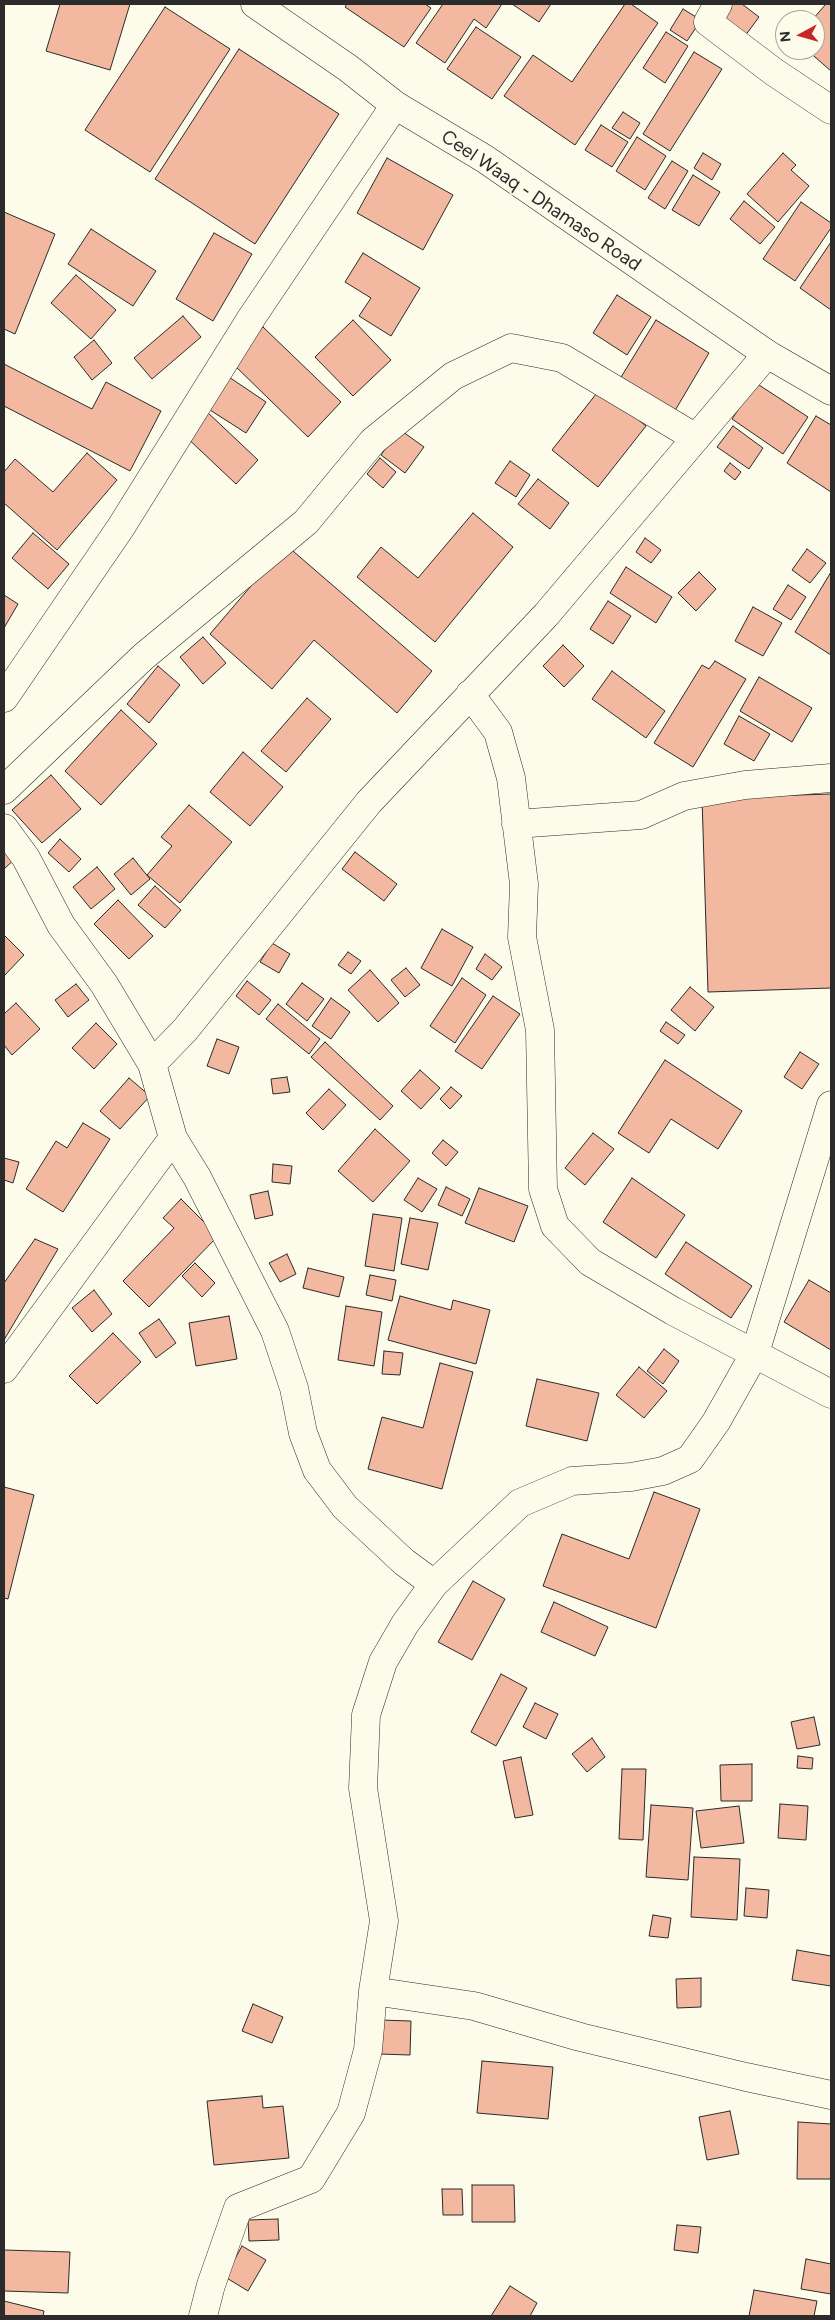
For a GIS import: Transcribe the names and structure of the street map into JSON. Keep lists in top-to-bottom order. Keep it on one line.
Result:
{"streets":{"street":["Ceel Waaq - Dhamaso Road"]},"north":"left"}
